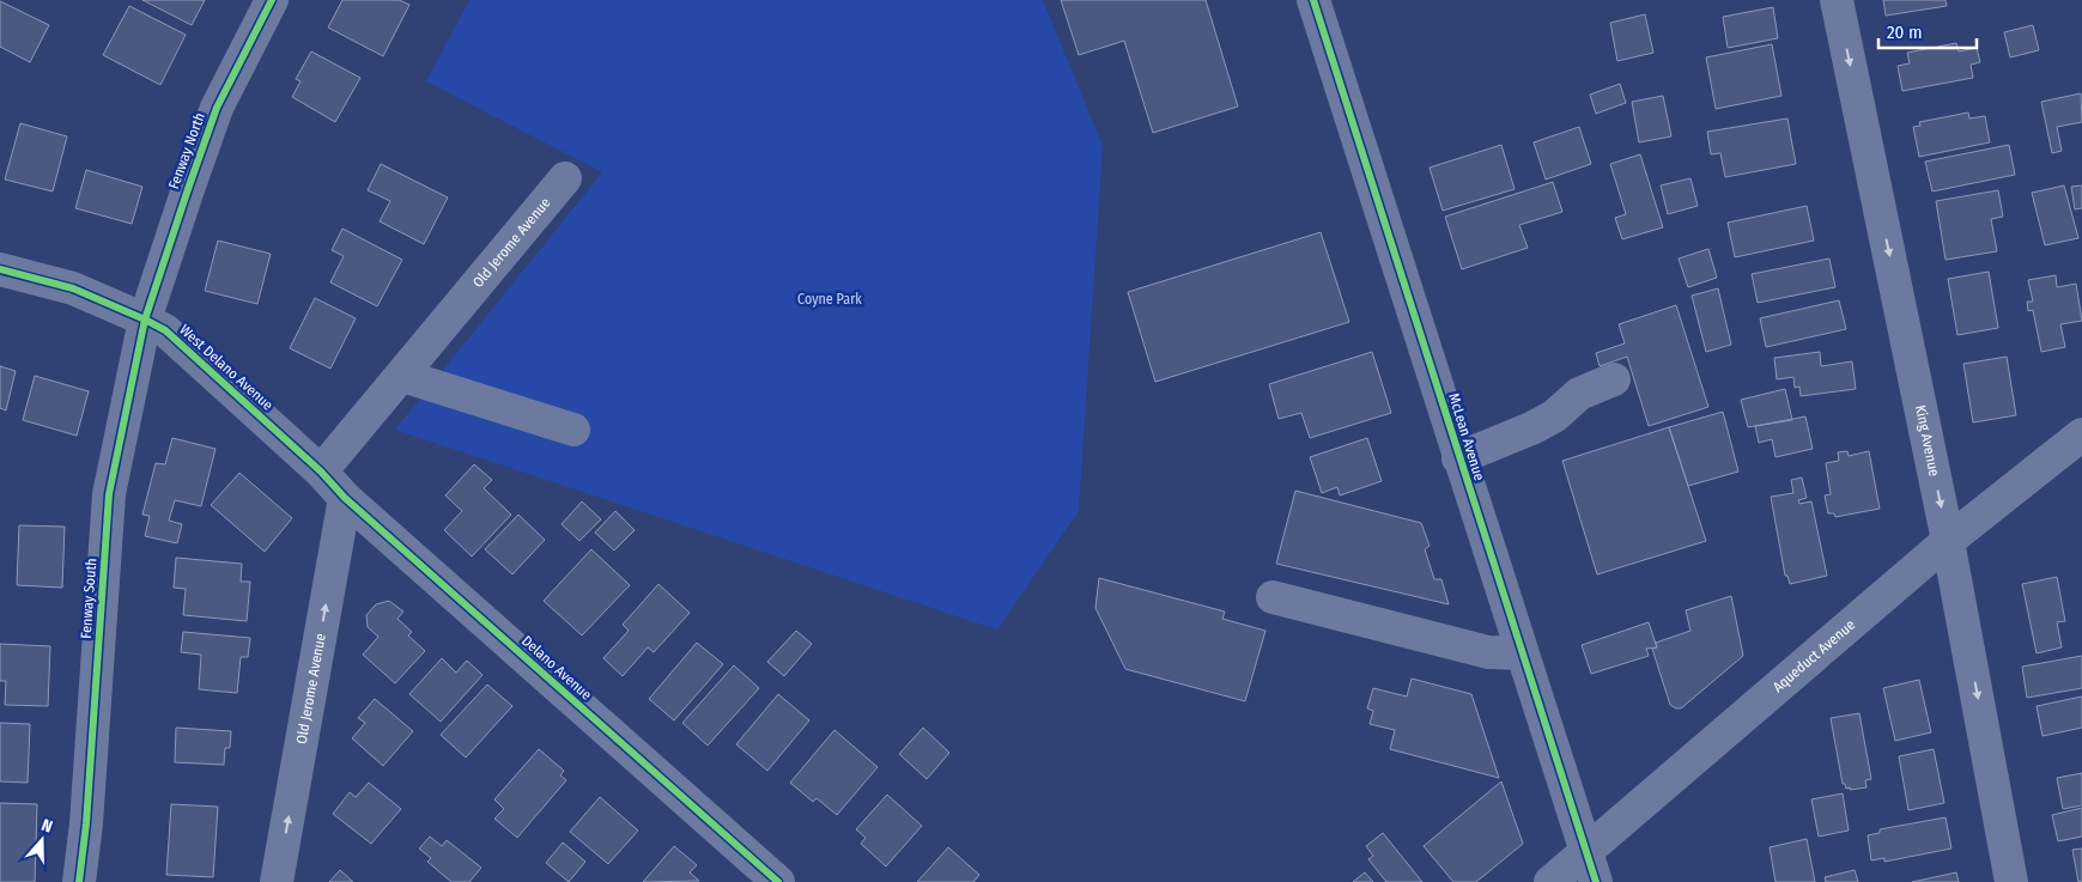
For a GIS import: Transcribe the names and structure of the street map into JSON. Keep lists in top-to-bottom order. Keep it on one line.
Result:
{"streets":{"street":["Fenway North","Old Jerome Avenue","West Delano Avenue","McLean Avenue","King Avenue","Fenway South","Aqueduct Avenue","Delano Avenue"]},"crossings":[["Fenway North","West Delano Avenue"],["Fenway North","Fenway South"],["Old Jerome Avenue","West Delano Avenue"],["Old Jerome Avenue","Delano Avenue"],["West Delano Avenue","Fenway South"],["West Delano Avenue","Delano Avenue"],["McLean Avenue","Aqueduct Avenue"],["King Avenue","Aqueduct Avenue"]],"one_way":["Old Jerome Avenue","King Avenue"],"parks":["Coyne Park"],"scale_bar":"20 m","north":"top"}
